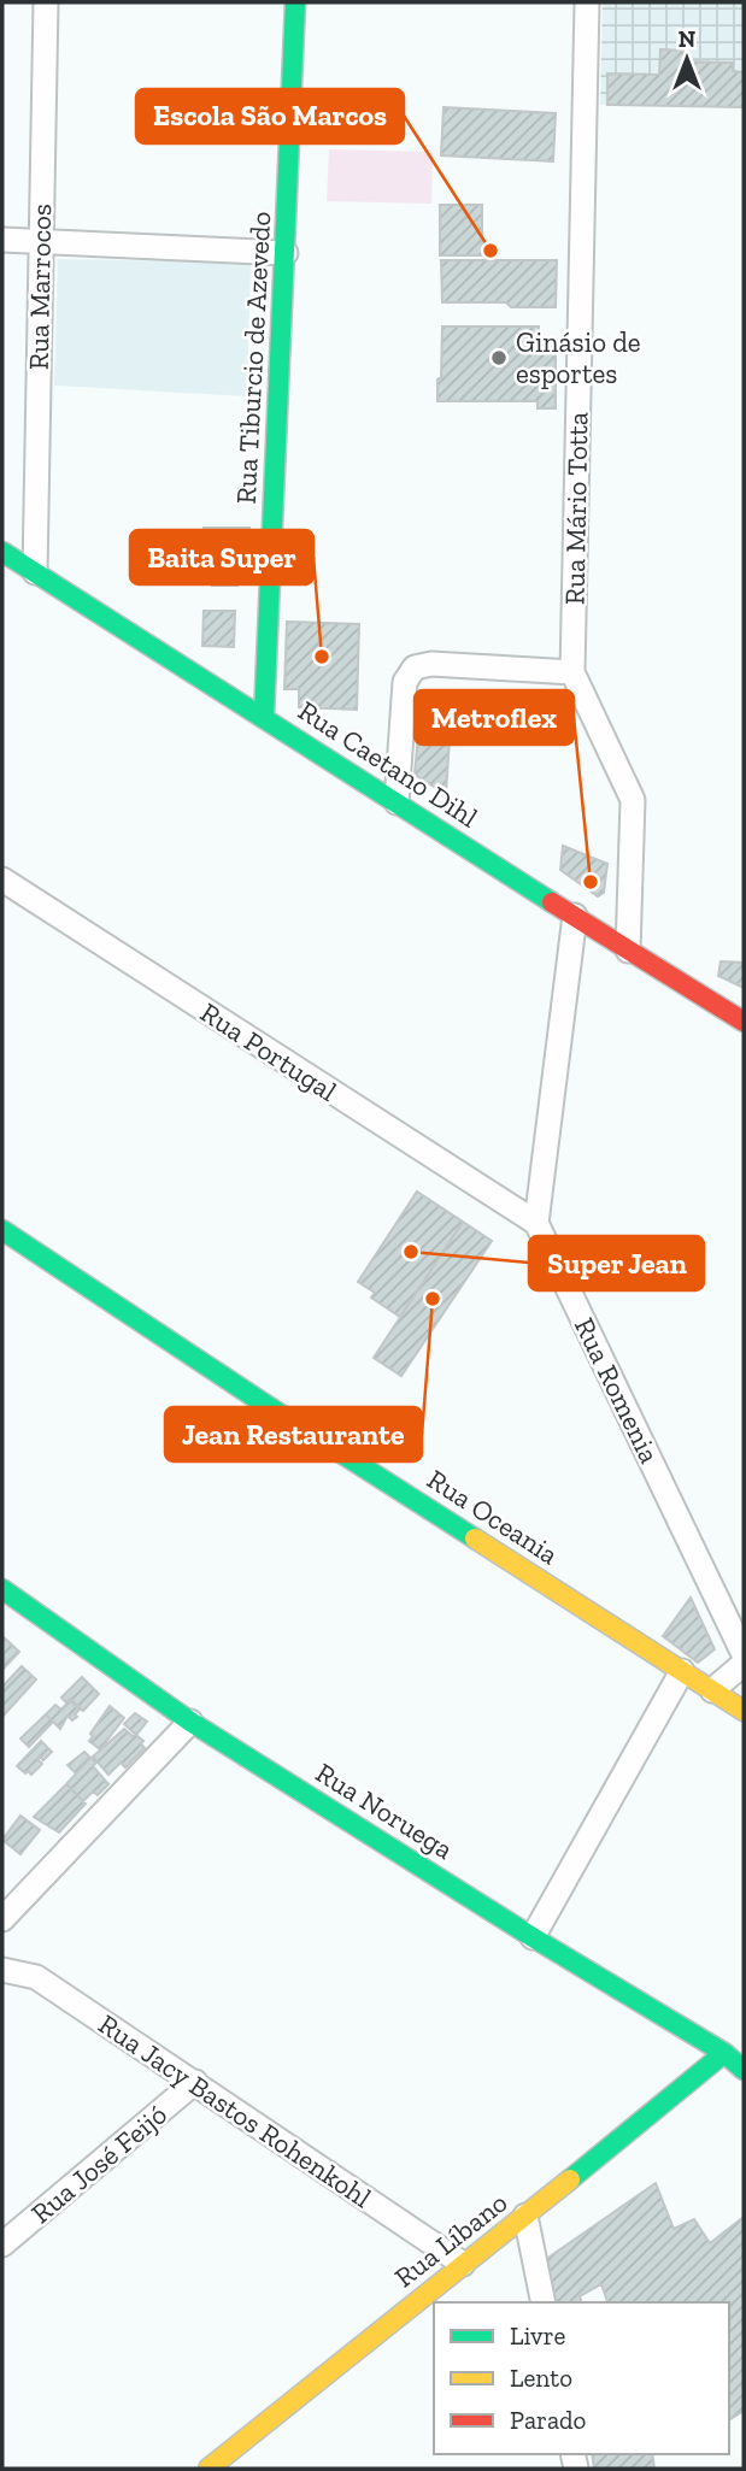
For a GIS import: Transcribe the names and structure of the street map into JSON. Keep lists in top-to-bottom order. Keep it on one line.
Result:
{"streets":{"street":["Rua Marrocos","Rua Tiburcio de Azevedo","Rua Mário Totta","Rua Caetano Dihl","Rua Portugal","Rua Romenia","Rua Oceania","Rua Noruega","Rua Jacy Bastos Rohenkohl","Rua José Feijó","Rua Líbano"]},"crossings":[["Rua Marrocos","Rua Caetano Dihl"],["Rua Tiburcio de Azevedo","Rua Caetano Dihl"],["Rua Mário Totta","Rua Caetano Dihl"],["Rua Portugal","Rua Romenia"],["Rua Noruega","Rua Líbano"],["Rua Jacy Bastos Rohenkohl","Rua José Feijó"],["Rua Jacy Bastos Rohenkohl","Rua Líbano"]],"places":["Escola São Marcos","Ginásio de esportes","Baita Super","Metroflex","Super Jean","Jean Restaurante"],"legend":["Livre","Lento","Parado"],"north":"top"}
